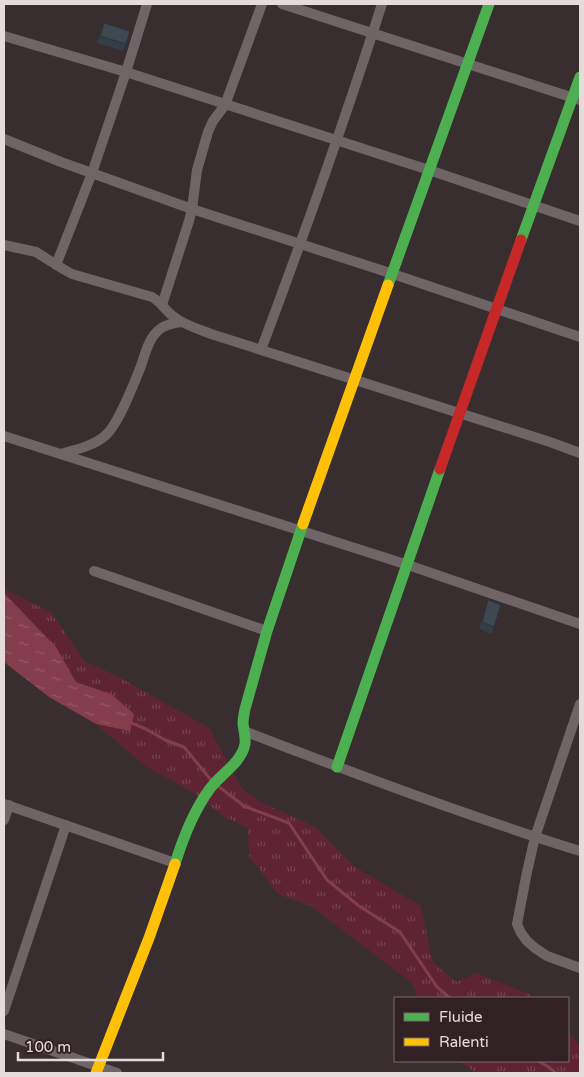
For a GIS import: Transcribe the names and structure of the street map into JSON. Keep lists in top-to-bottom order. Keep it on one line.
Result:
{"legend":["Fluide","Ralenti"],"scale_bar":"100 m"}
